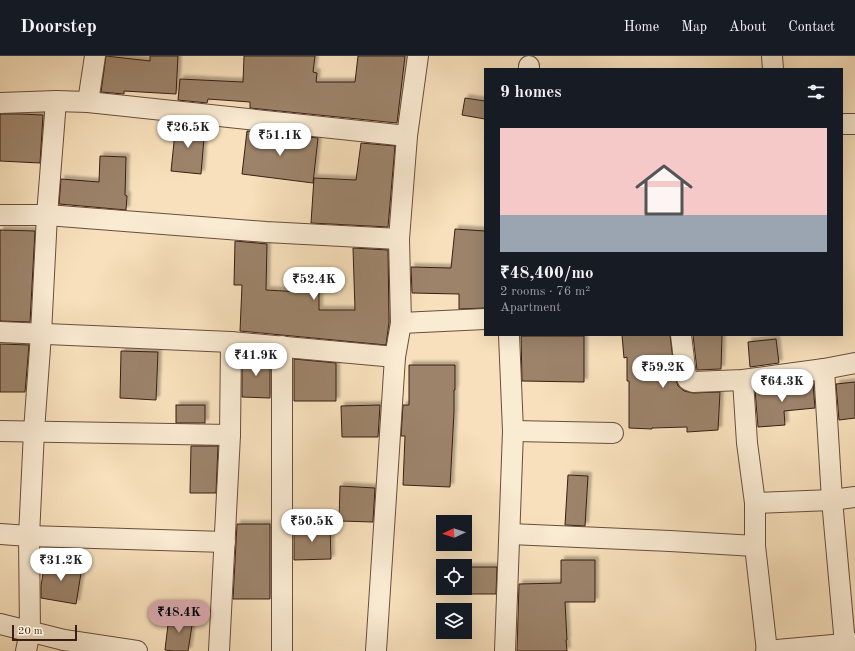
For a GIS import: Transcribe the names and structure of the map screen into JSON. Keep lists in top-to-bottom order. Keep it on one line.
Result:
{"scale_bar":"20 m","north":"left","page":{"header":"Doorstep","nav":["Home","Map","About","Contact"],"heading":"9 homes","price":["₹26.5K","₹51.1K","₹52.4K","₹41.9K","₹59.2K","₹64.3K","₹50.5K","₹31.2K","₹48.4K"],"list":[{"name":"₹48,400/mo","note":"2 rooms · 76 m² · Apartment"}],"scale":"20 m"}}
